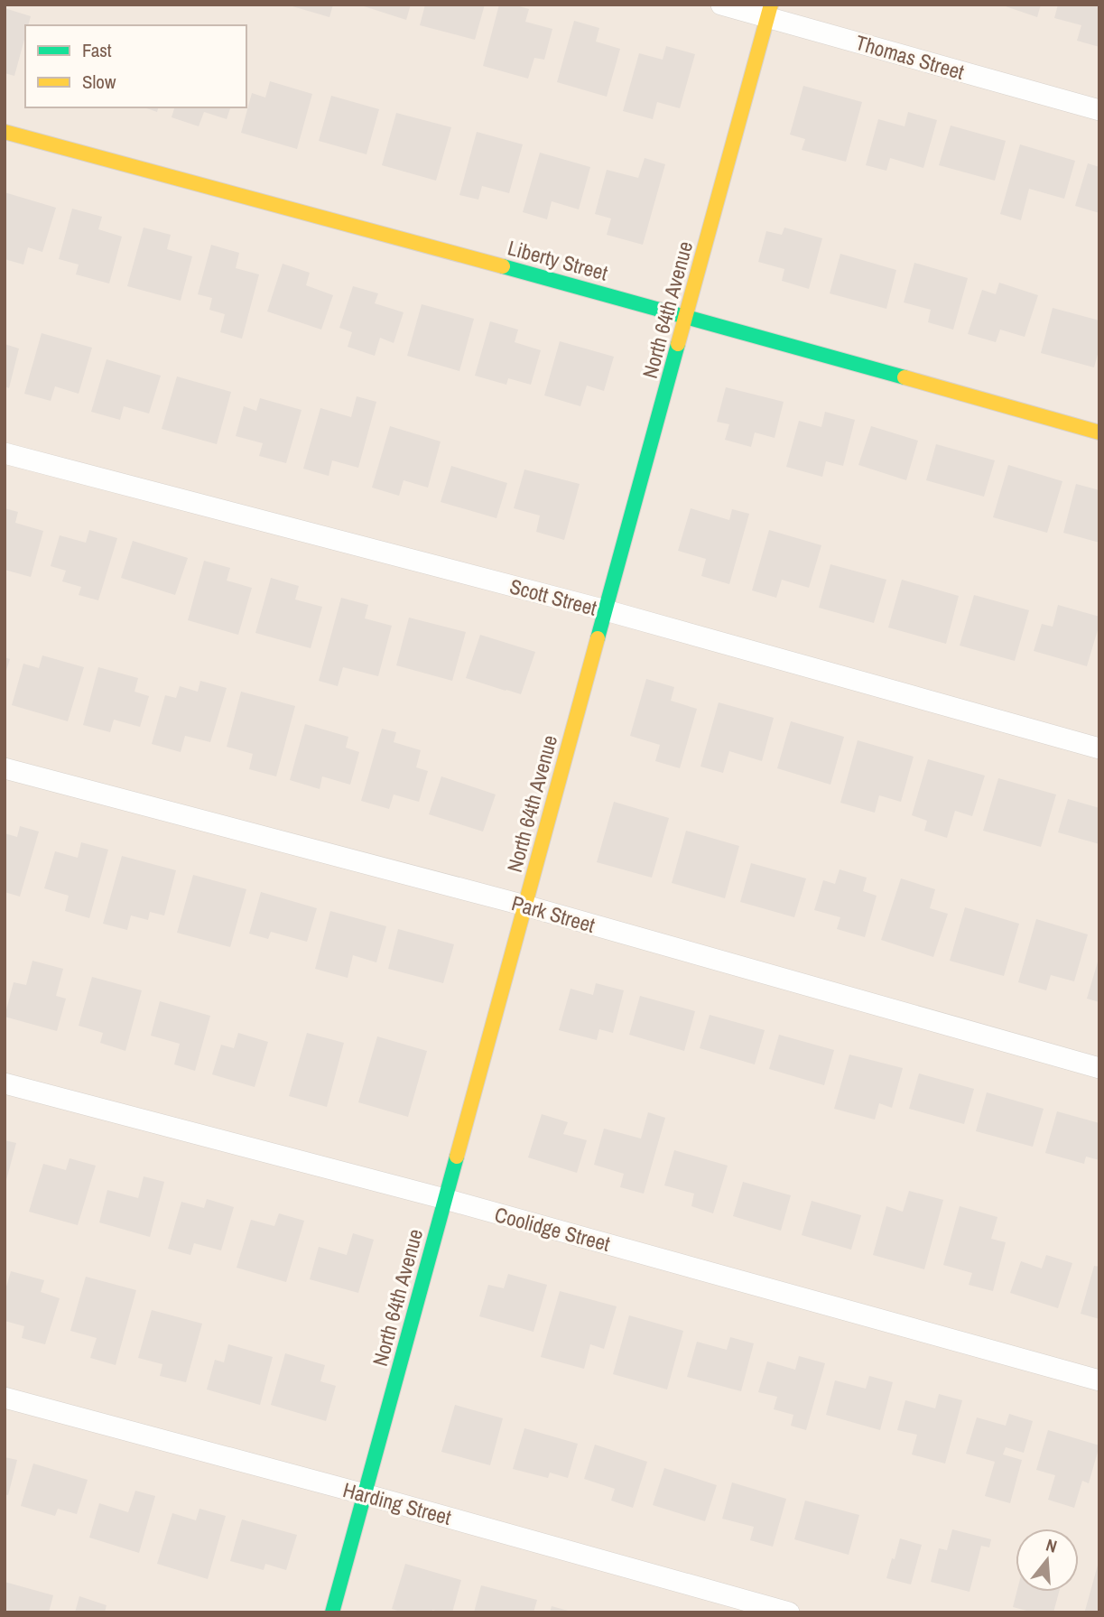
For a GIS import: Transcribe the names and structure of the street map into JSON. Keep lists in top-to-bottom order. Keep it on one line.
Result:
{"streets":{"street":["Thomas Street","Liberty Street","North 64th Avenue","Scott Street","Park Street","Coolidge Street","Harding Street"]},"crossings":[["Thomas Street","North 64th Avenue"],["Liberty Street","North 64th Avenue"],["North 64th Avenue","Scott Street"],["North 64th Avenue","Park Street"],["North 64th Avenue","Coolidge Street"],["North 64th Avenue","Harding Street"]],"legend":["Fast","Slow"],"north":"top"}
